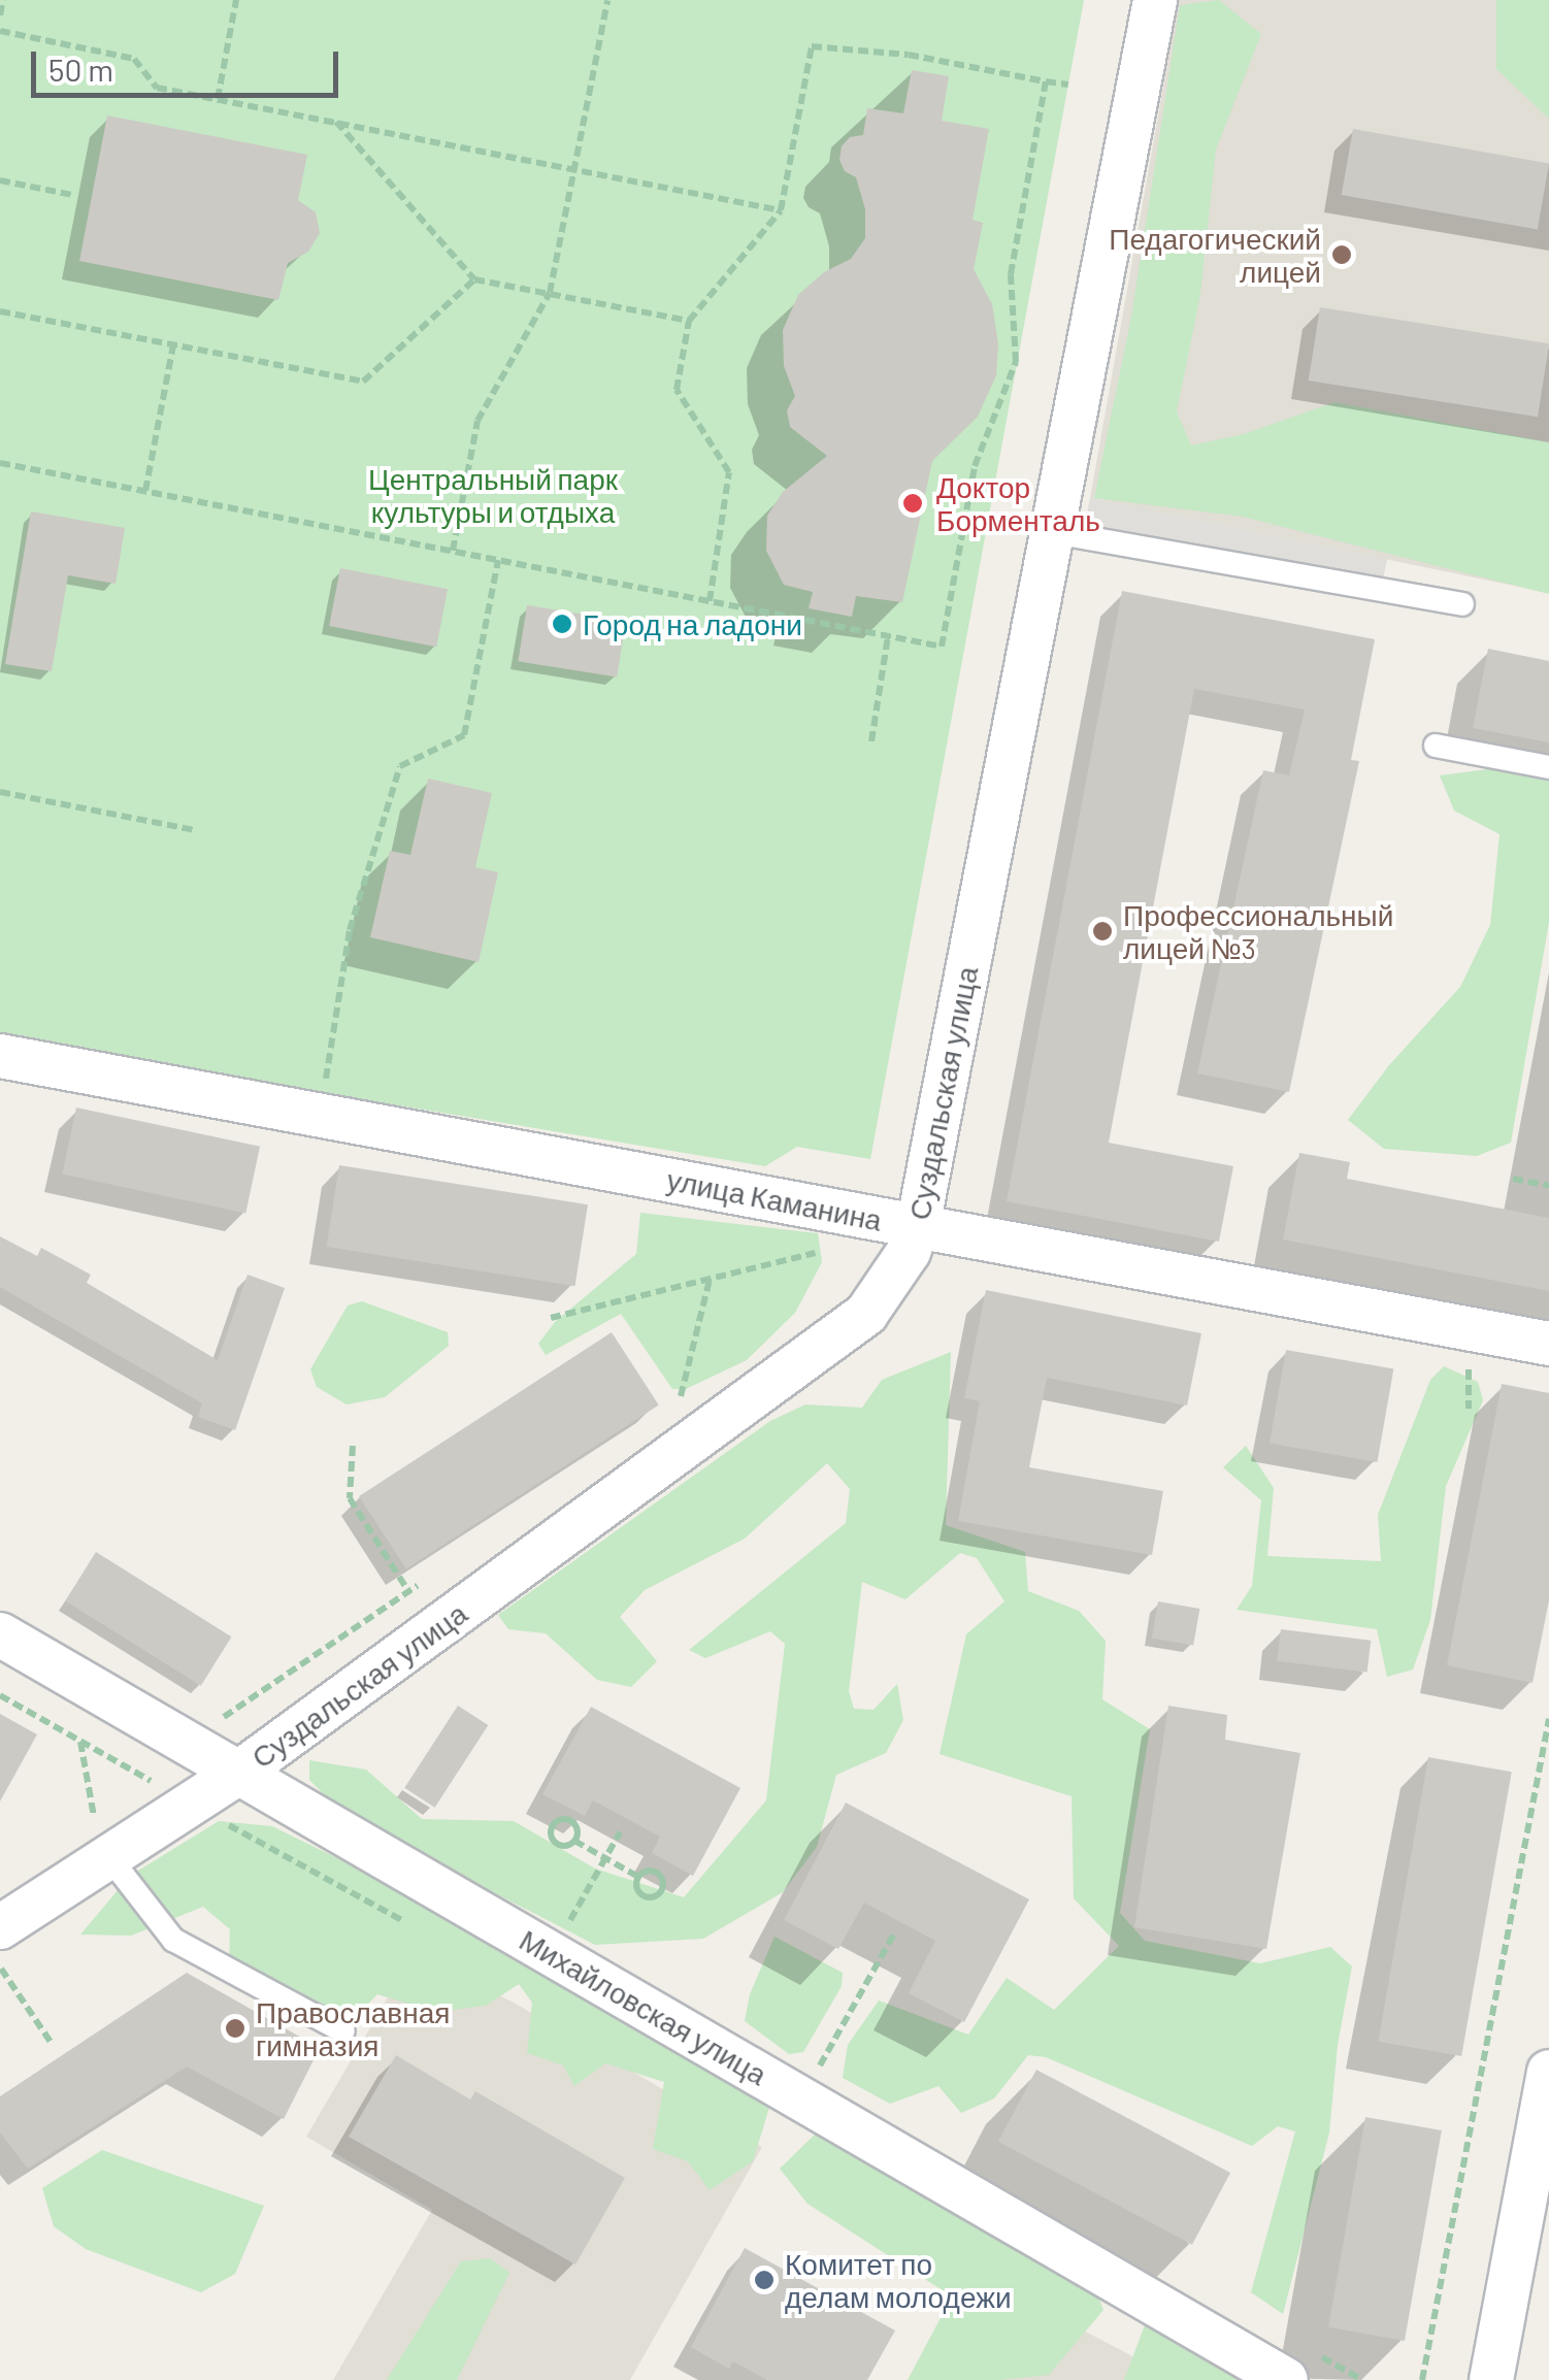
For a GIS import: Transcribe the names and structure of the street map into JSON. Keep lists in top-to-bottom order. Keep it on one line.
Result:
{"streets":{"street":["Суздальская улица","улица Каманина","Михайловская улица"]},"crossings":[["Суздальская улица","улица Каманина"],["Суздальская улица","Михайловская улица"]],"parks":["Центральный парк культуры и отдыха"],"places":["Педагогический лицей","Доктор Борменталь","Город на ладони","Профессиональный лицей №3","Православная гимназия","Комитет по делам молодежи"],"scale_bar":"50 m"}
